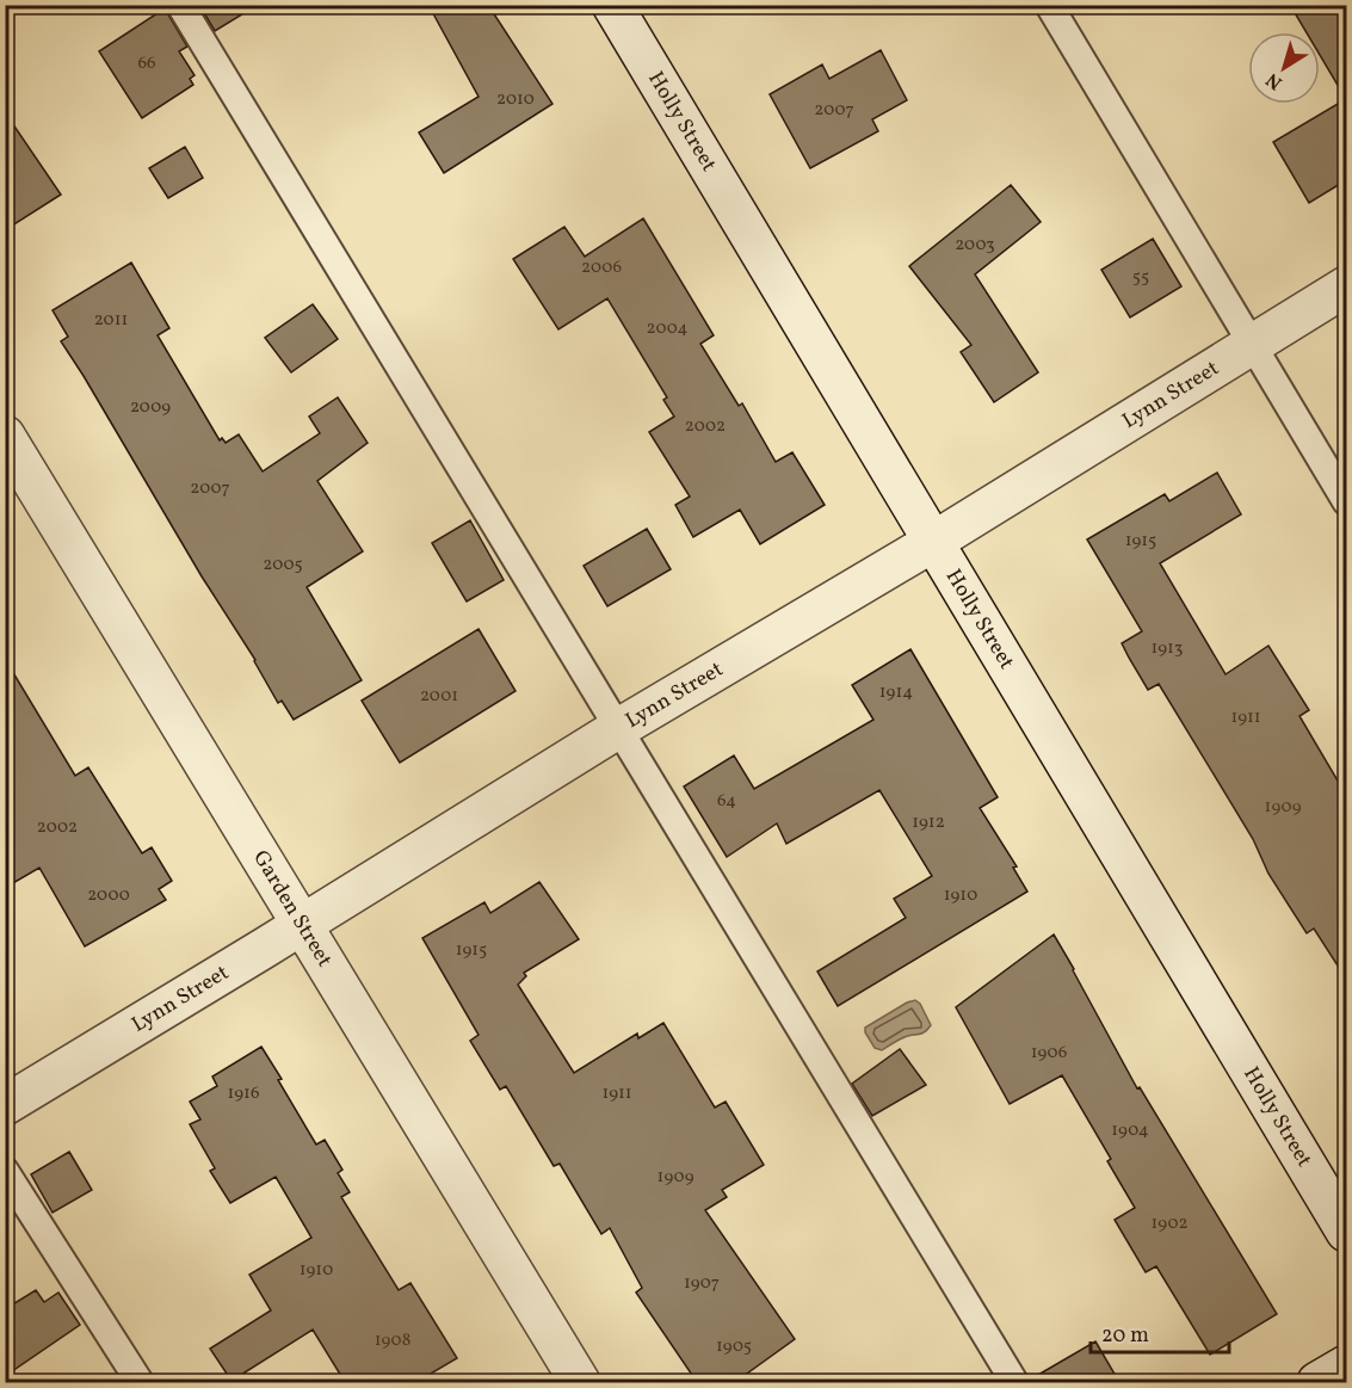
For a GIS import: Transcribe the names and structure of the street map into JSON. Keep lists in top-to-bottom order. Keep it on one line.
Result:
{"streets":{"street":["Holly Street","Lynn Street","Garden Street"]},"crossings":[["Holly Street","Lynn Street"],["Lynn Street","Garden Street"]],"house_numbers":["66","2010","2007","2003","2006","55","2011","2004","2009","2002","2007","1915","2005","1913","1914","2001","1911","64","1909","1912","2002","2000","1910","1915","1906","1916","1911","1904","1909","1902","1910","1907","1908","1905"],"scale_bar":"20 m","north":"bottom left"}
